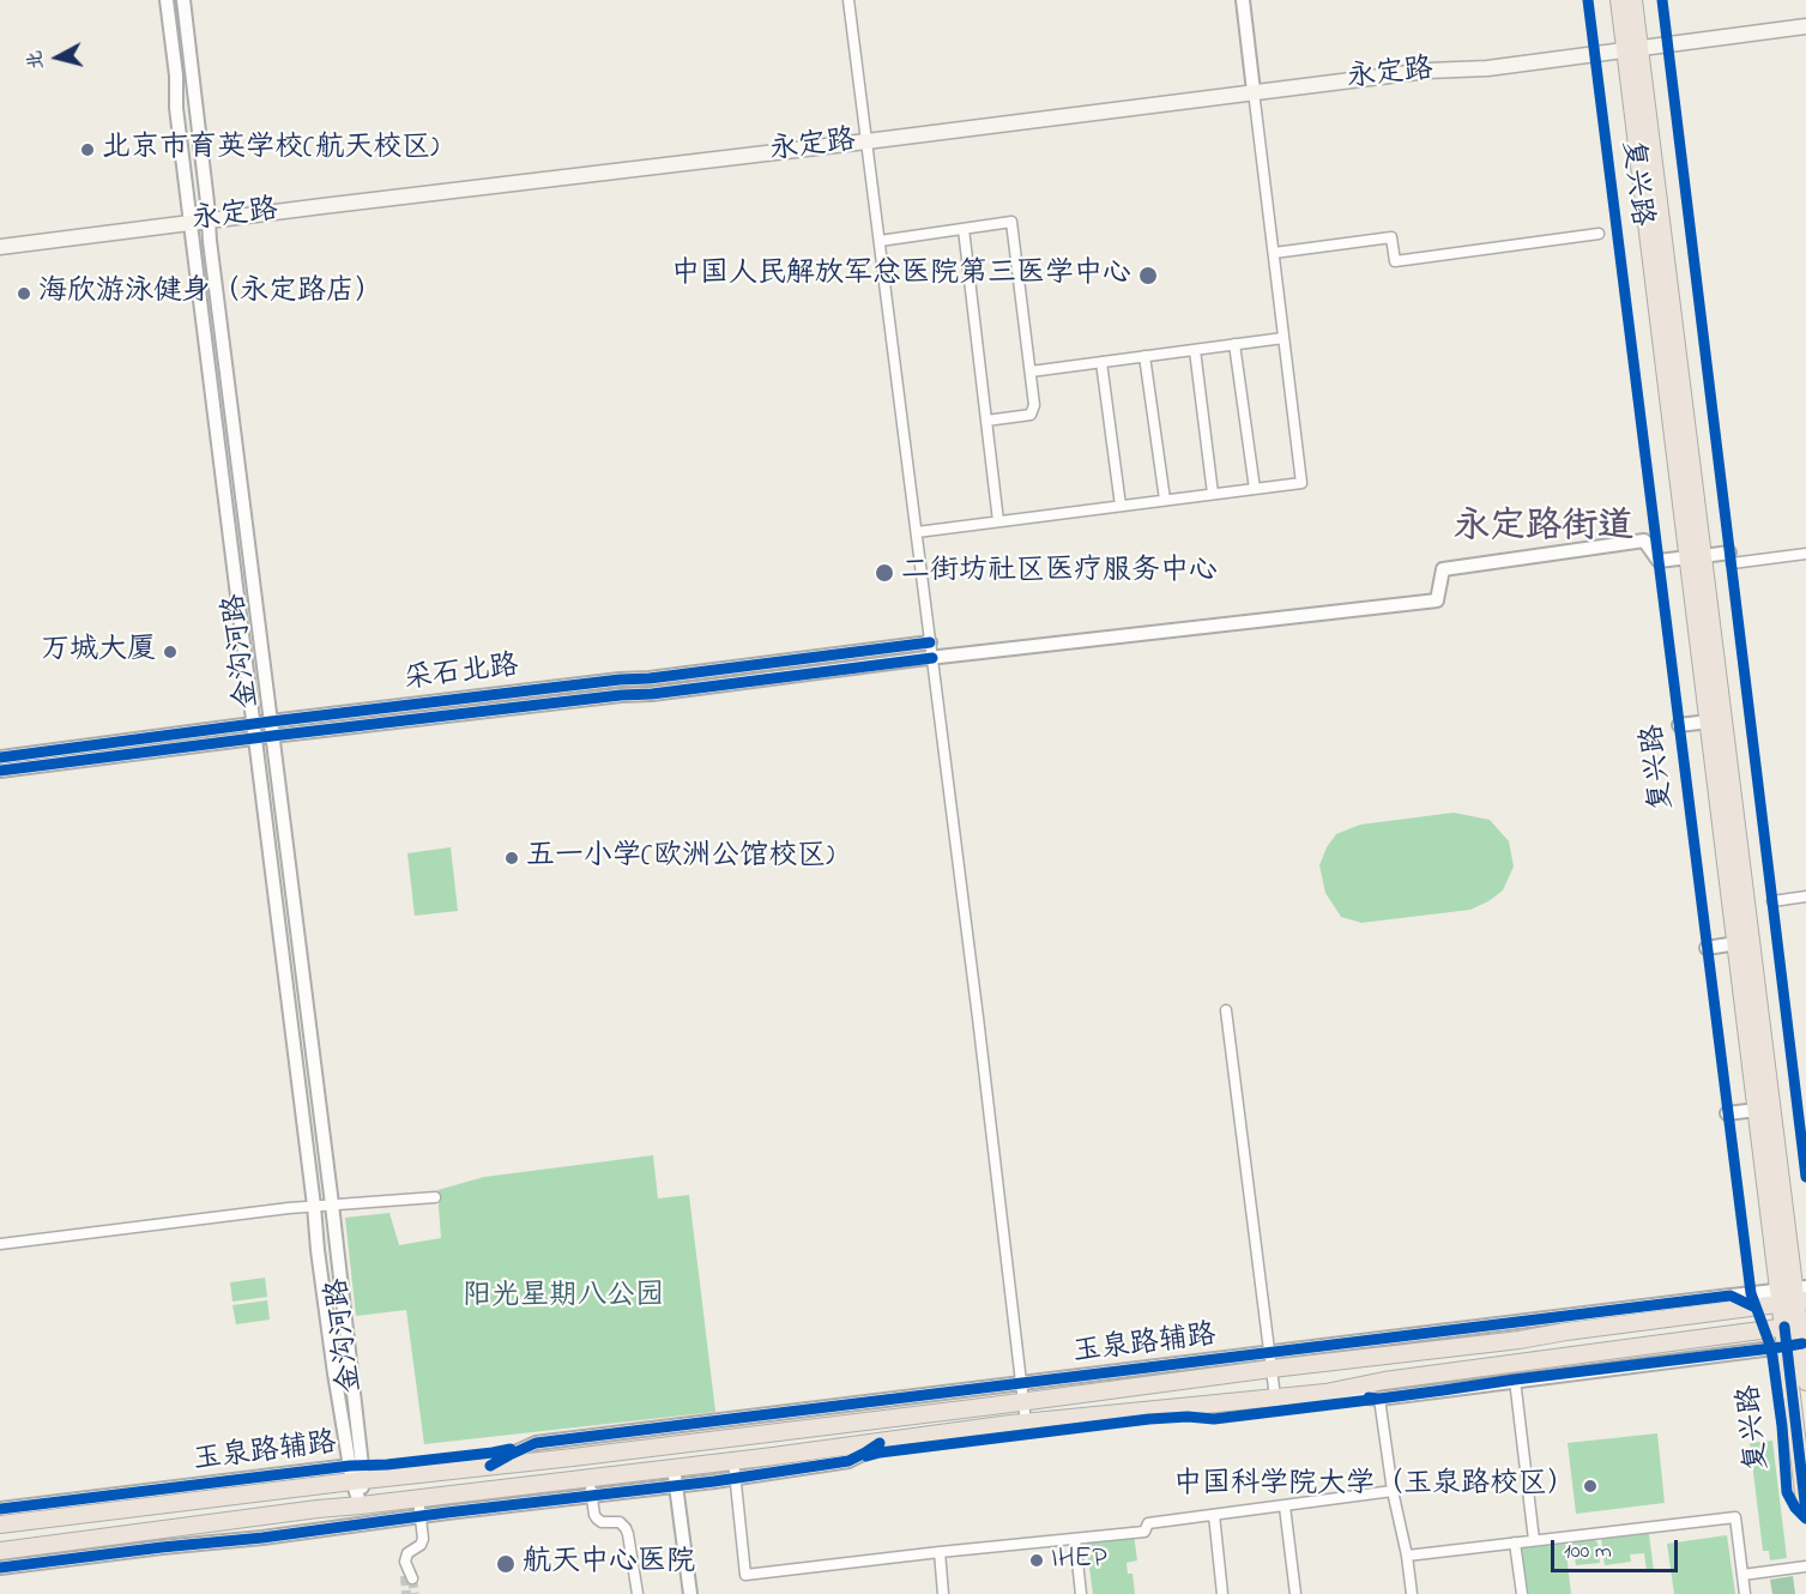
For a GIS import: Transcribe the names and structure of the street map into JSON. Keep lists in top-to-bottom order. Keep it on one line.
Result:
{"streets":{"main road":["永定路","复兴路"],"street":["金沟河路","采石北路","玉泉路辅路"]},"crossings":[["永定路","复兴路"],["永定路","金沟河路"],["复兴路","采石北路"],["复兴路","玉泉路辅路"],["金沟河路","采石北路"],["金沟河路","玉泉路辅路"]],"districts":["永定路街道"],"parks":["阳光星期八公园"],"places":["北京市育英学校(航天校区)","中国人民解放军总医院第三医学中心","海欣游泳健身（永定路店）","二街坊社区医疗服务中心","万城大厦","五一小学(欧洲公馆校区)","中国科学院大学（玉泉路校区）","IHEP","航天中心医院"],"scale_bar":"100 m","north":"left"}
